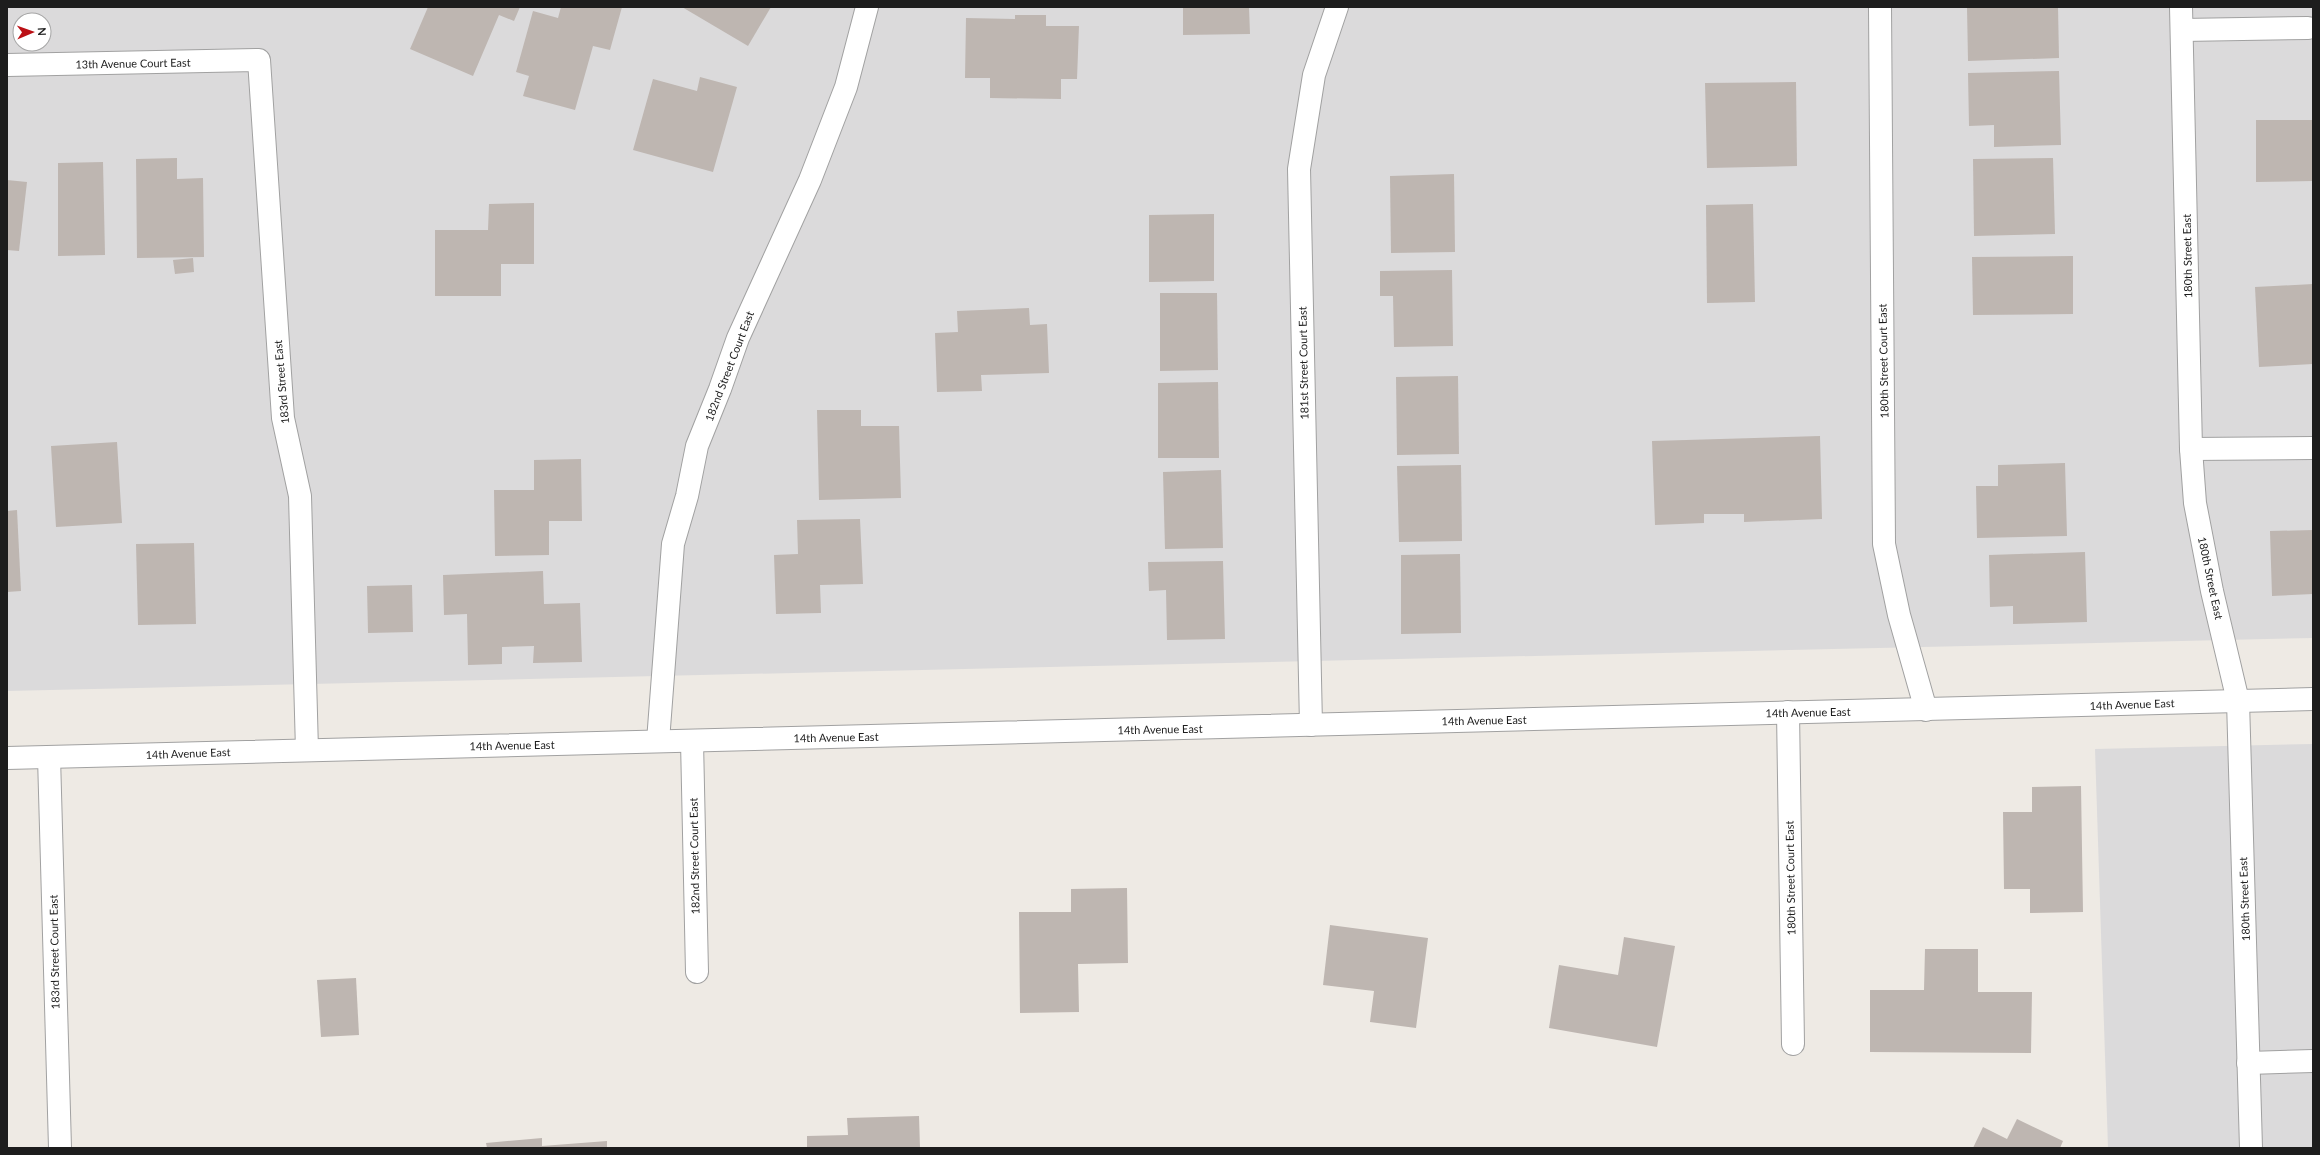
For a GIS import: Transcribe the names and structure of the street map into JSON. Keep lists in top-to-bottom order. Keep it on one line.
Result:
{"streets":{"street":["13th Avenue Court East","180th Street East","180th Street Court East","181st Street Court East","182nd Street Court East","183rd Street East","14th Avenue East","183rd Street Court East"]},"crossings":[["13th Avenue Court East","183rd Street East"],["180th Street East","14th Avenue East"],["180th Street Court East","14th Avenue East"],["181st Street Court East","14th Avenue East"],["182nd Street Court East","14th Avenue East"],["183rd Street East","14th Avenue East"],["14th Avenue East","183rd Street Court East"]],"north":"right"}
